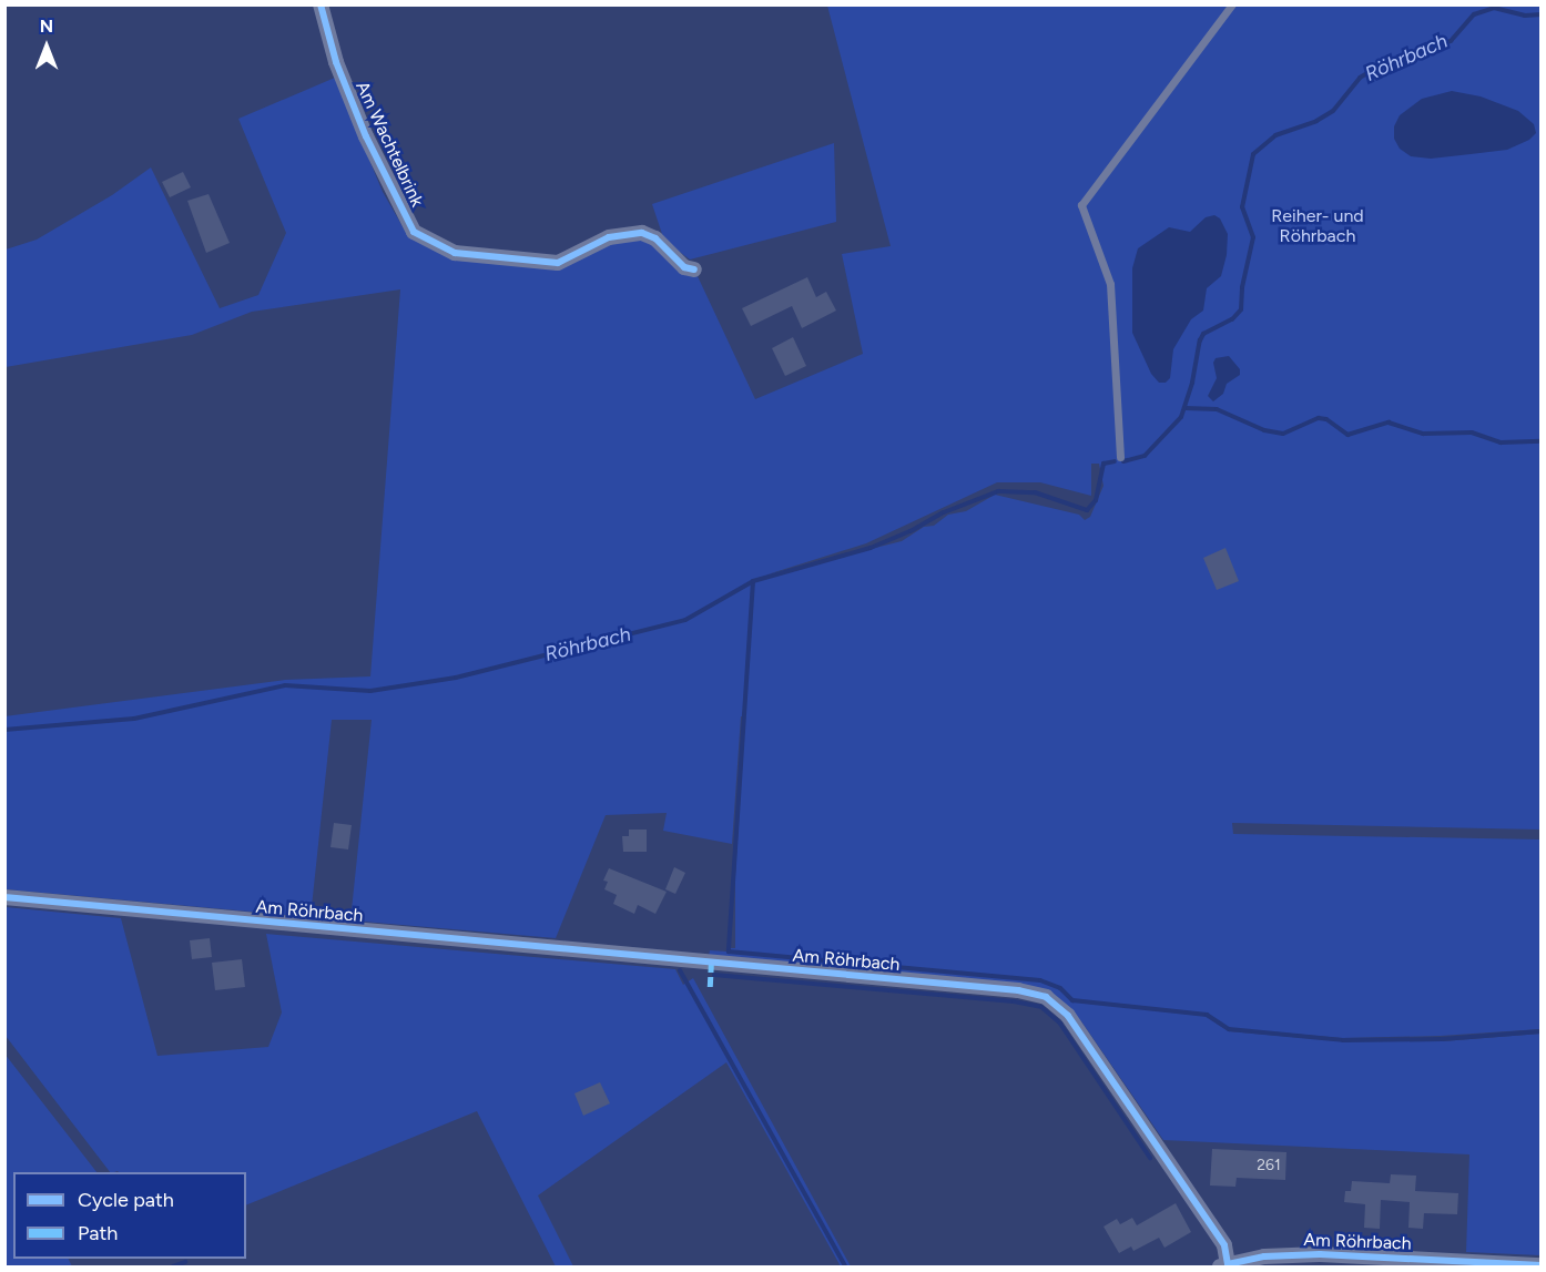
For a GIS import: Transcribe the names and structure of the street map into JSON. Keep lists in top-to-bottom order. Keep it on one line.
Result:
{"streets":{"street":["Am Wachtelbrink","Am Röhrbach"]},"water":["Röhrbach"],"parks":["Reiher- und Röhrbach"],"house_numbers":["261"],"legend":["Cycle path","Path"],"north":"top"}
